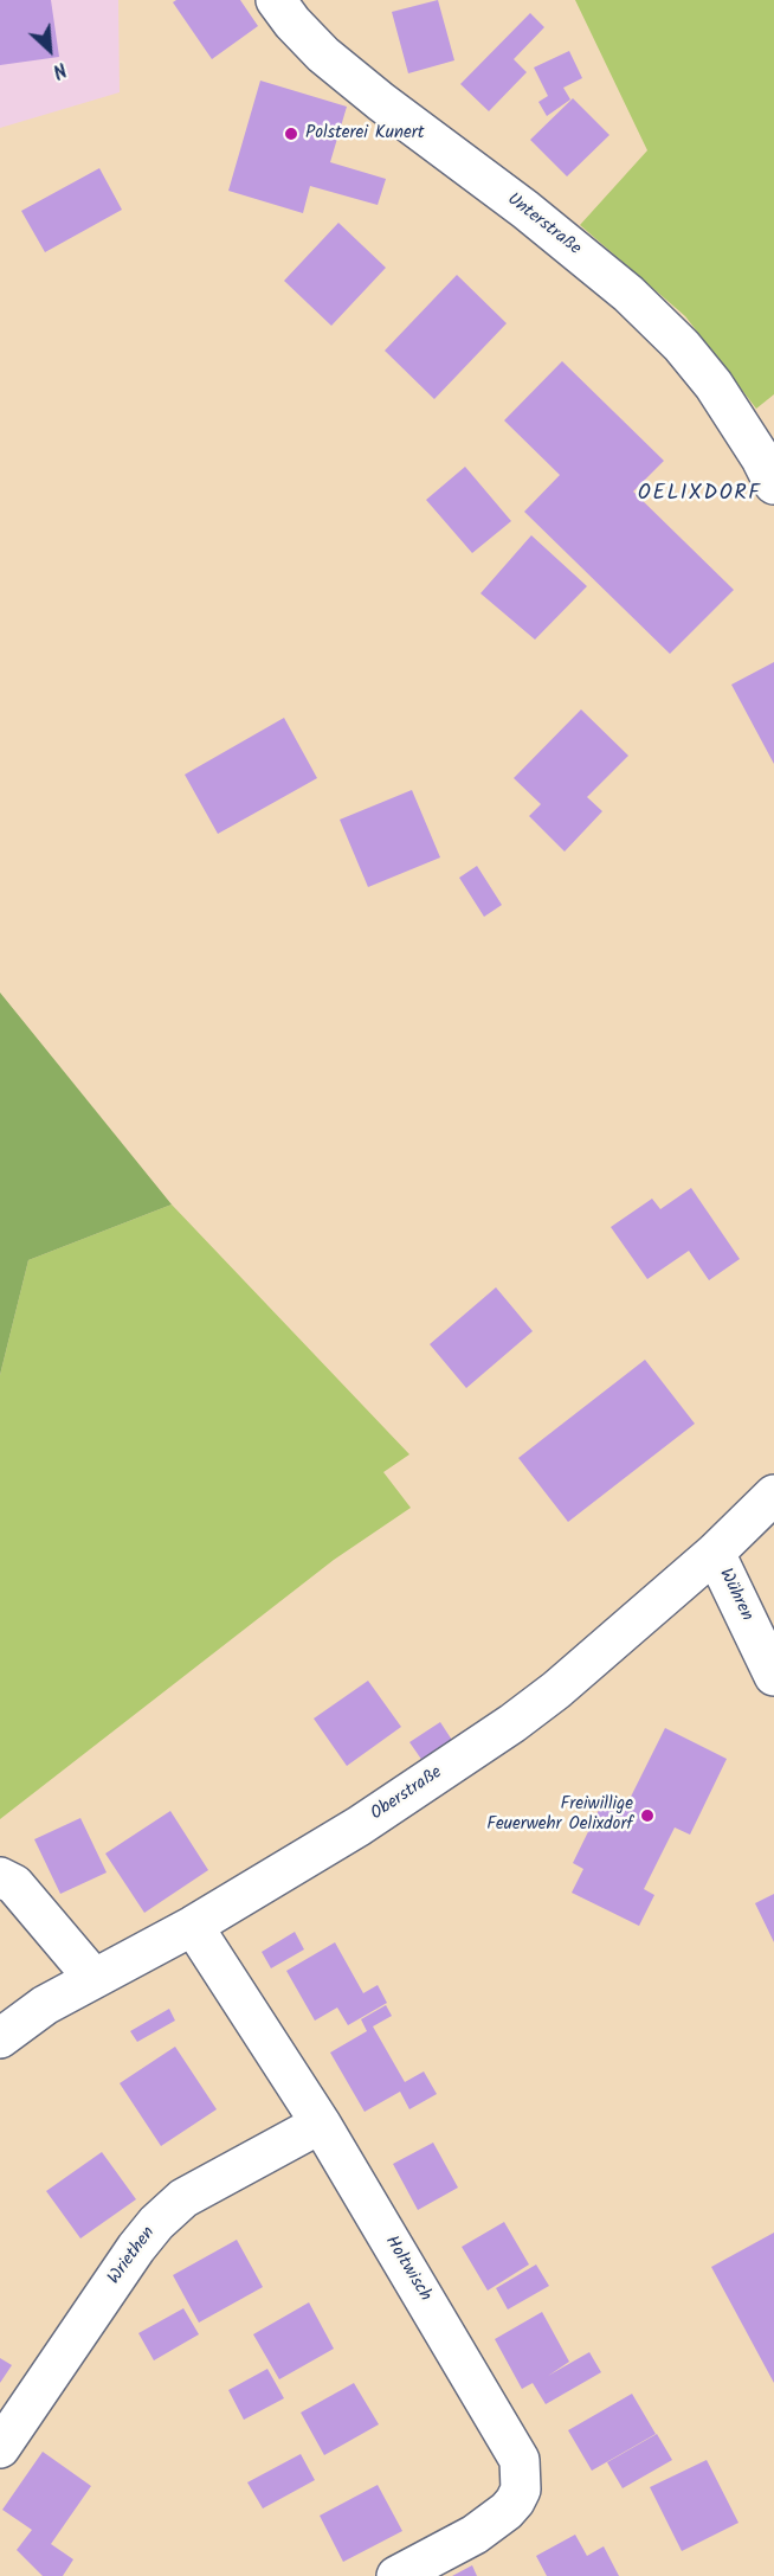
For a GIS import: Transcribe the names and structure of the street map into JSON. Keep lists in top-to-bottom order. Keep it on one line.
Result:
{"streets":{"street":["Unterstraße","Wühren","Oberstraße","Wriethen","Holtwisch"]},"crossings":[["Wühren","Oberstraße"],["Oberstraße","Holtwisch"],["Wriethen","Holtwisch"]],"districts":["OELIXDORF"],"places":["Polsterei Kunert","Freiwillige Feuerwehr Oelixdorf"],"north":"bottom right"}
